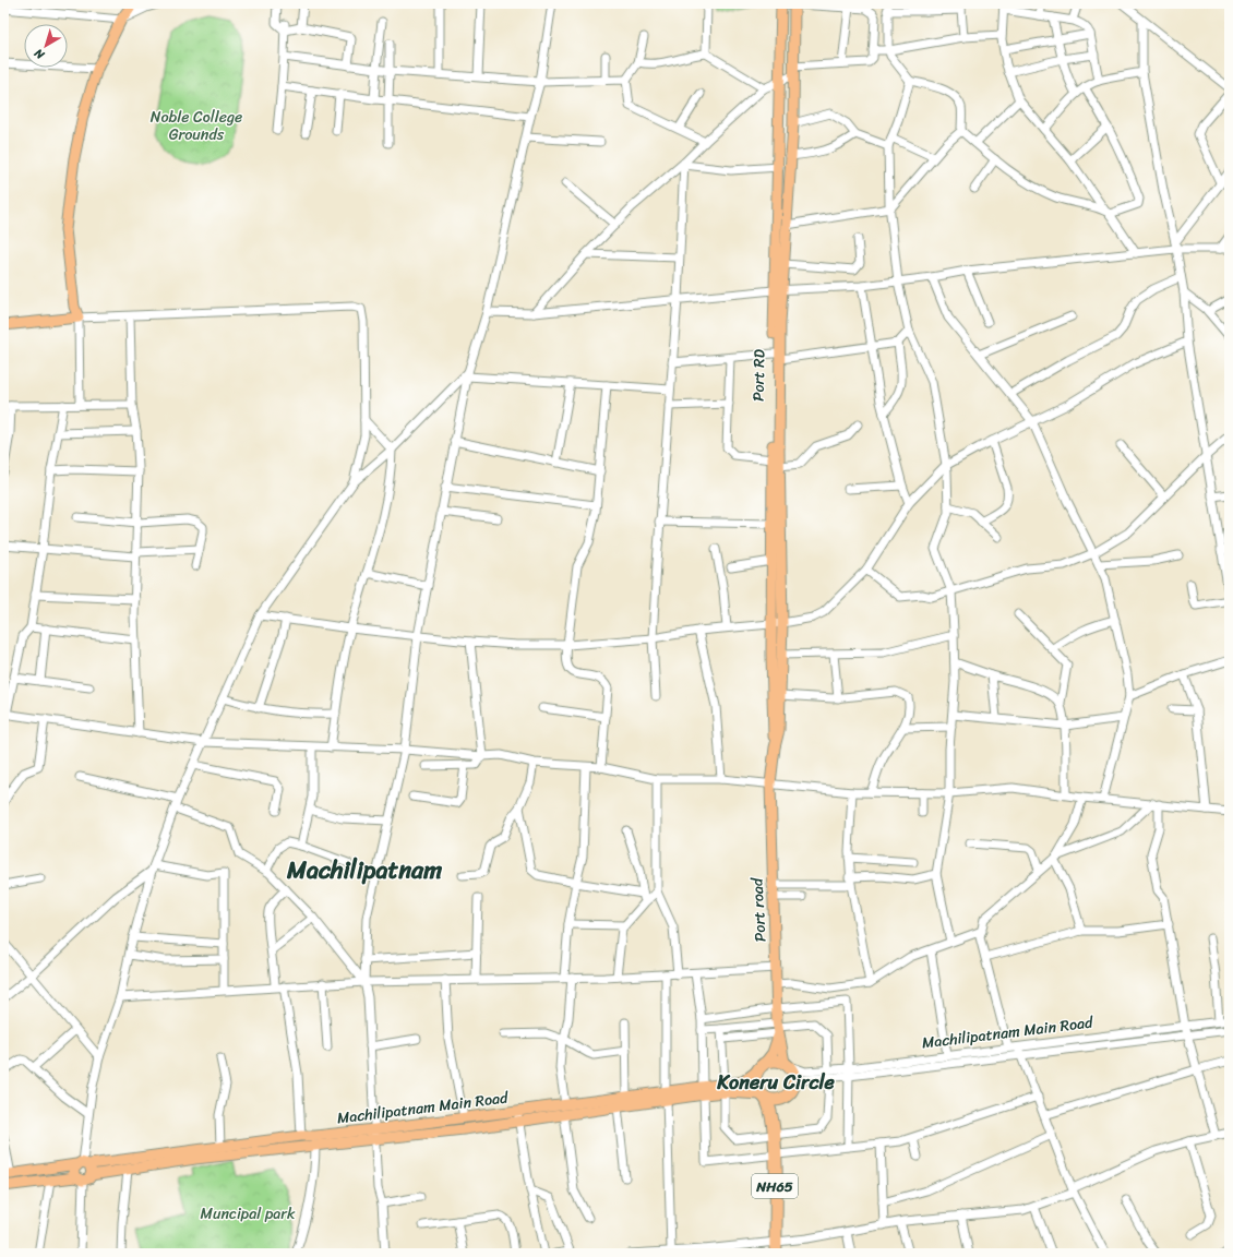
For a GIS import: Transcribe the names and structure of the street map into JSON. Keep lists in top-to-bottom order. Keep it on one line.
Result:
{"streets":{"highway":["NH65"],"main road":["Port RD","Port road","Machilipatnam Main Road"]},"crossings":[["Port RD","Port road"],["Port road","Machilipatnam Main Road"],["Port road","NH65"],["Machilipatnam Main Road","NH65"]],"districts":["Machilipatnam","Koneru Circle"],"parks":["Noble College Grounds","Muncipal park"],"north":"bottom left"}
